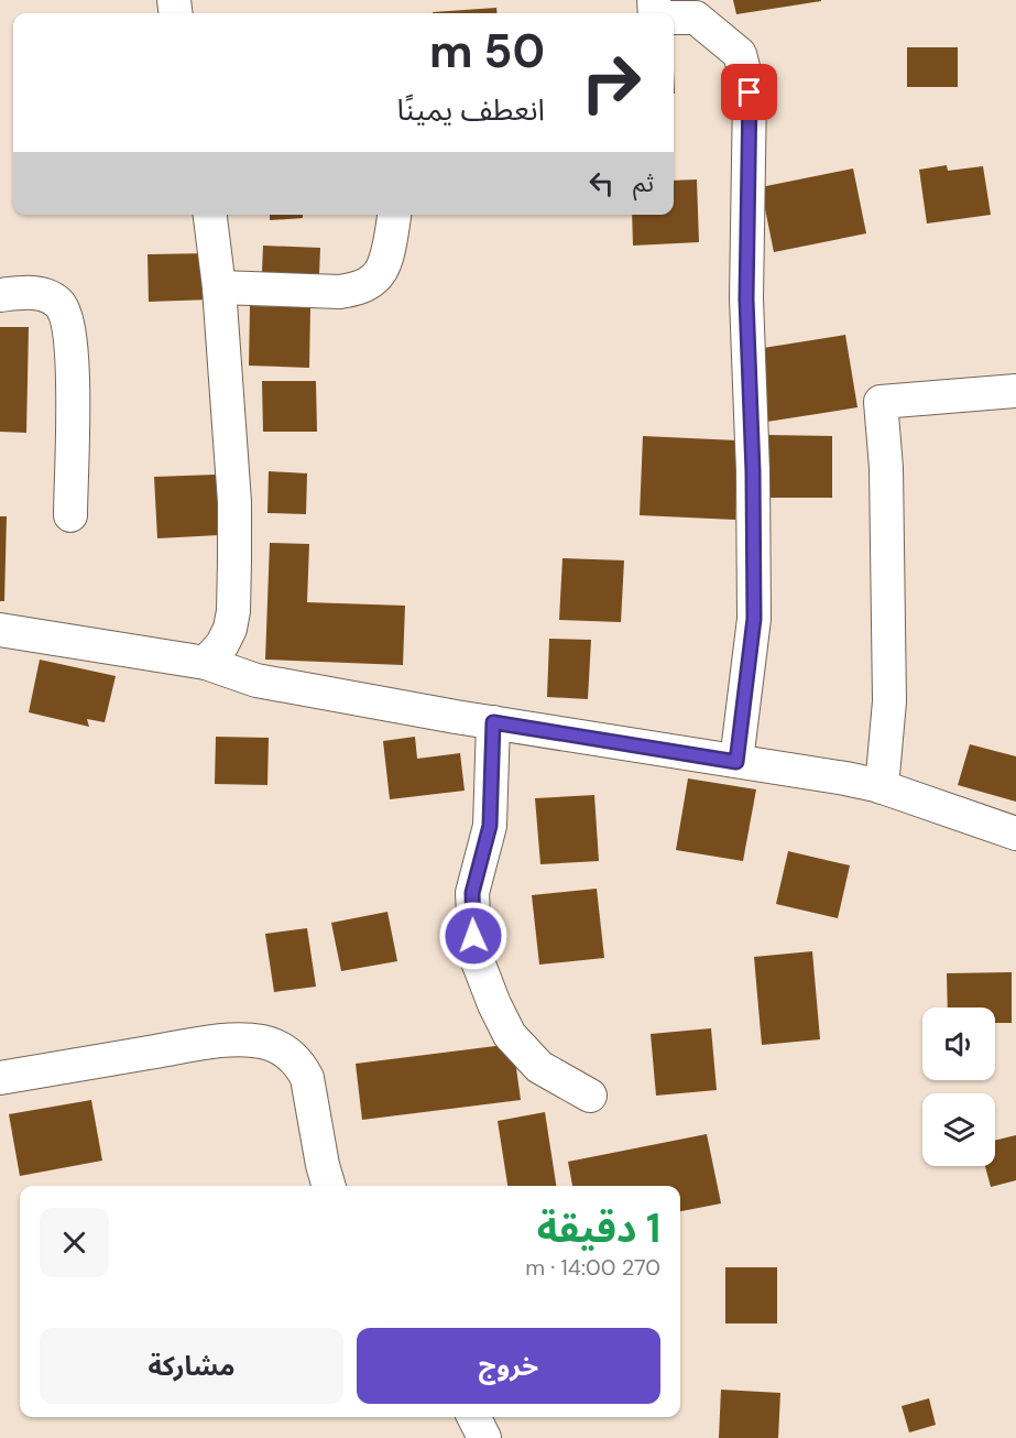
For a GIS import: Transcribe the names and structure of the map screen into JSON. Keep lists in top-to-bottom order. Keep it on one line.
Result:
{"page":{"turn":["50 m","انعطف يمينًا"],"then":"ثم","heading":["1 دقيقة","270 m · 14:00"],"buttons":["خروج","مشاركة"]}}
